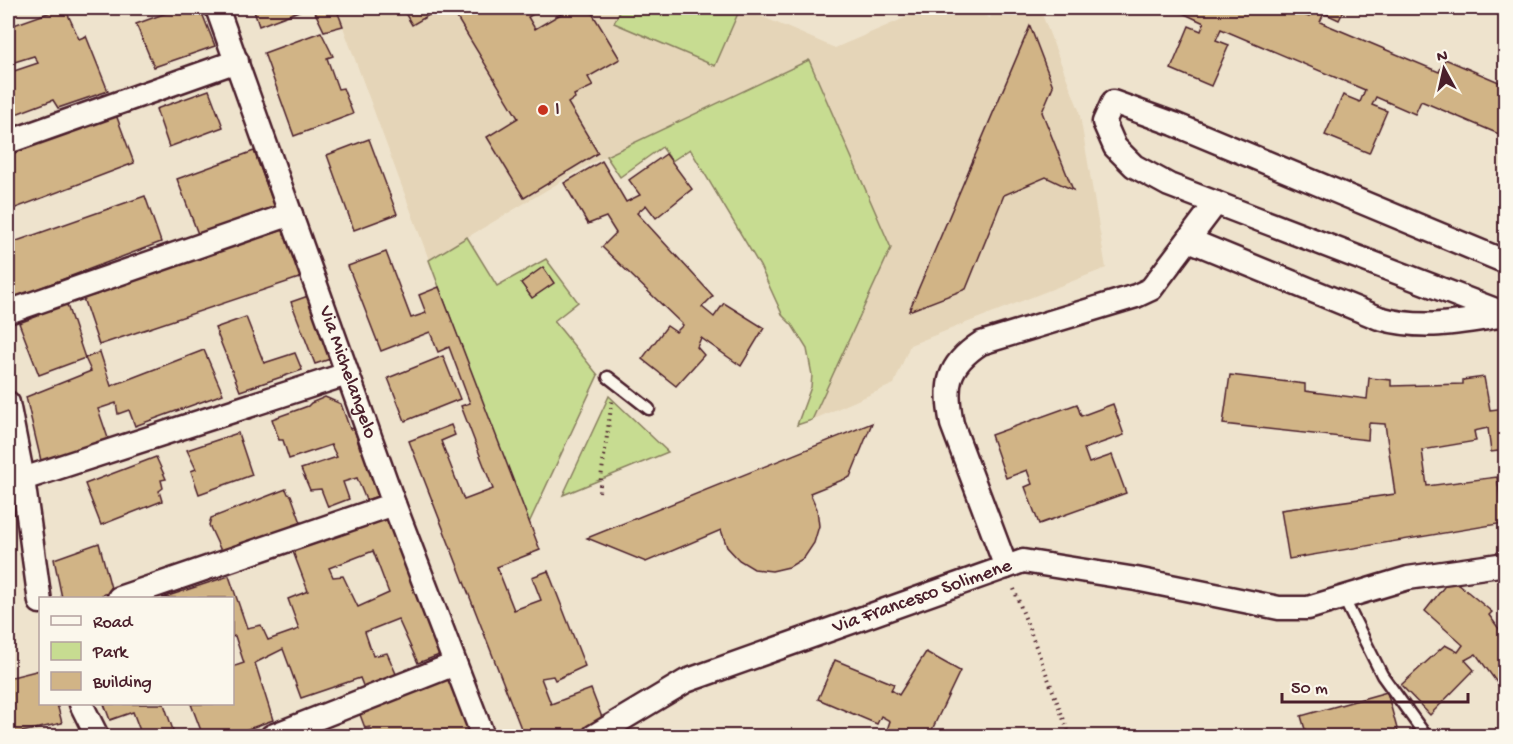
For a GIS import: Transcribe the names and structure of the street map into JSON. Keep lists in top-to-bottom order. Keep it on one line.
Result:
{"streets":{"street":["Via Michelangelo","Via Francesco Solimene"]},"places":["I"],"legend":["Road","Park","Building"],"scale_bar":"50 m","north":"top"}
